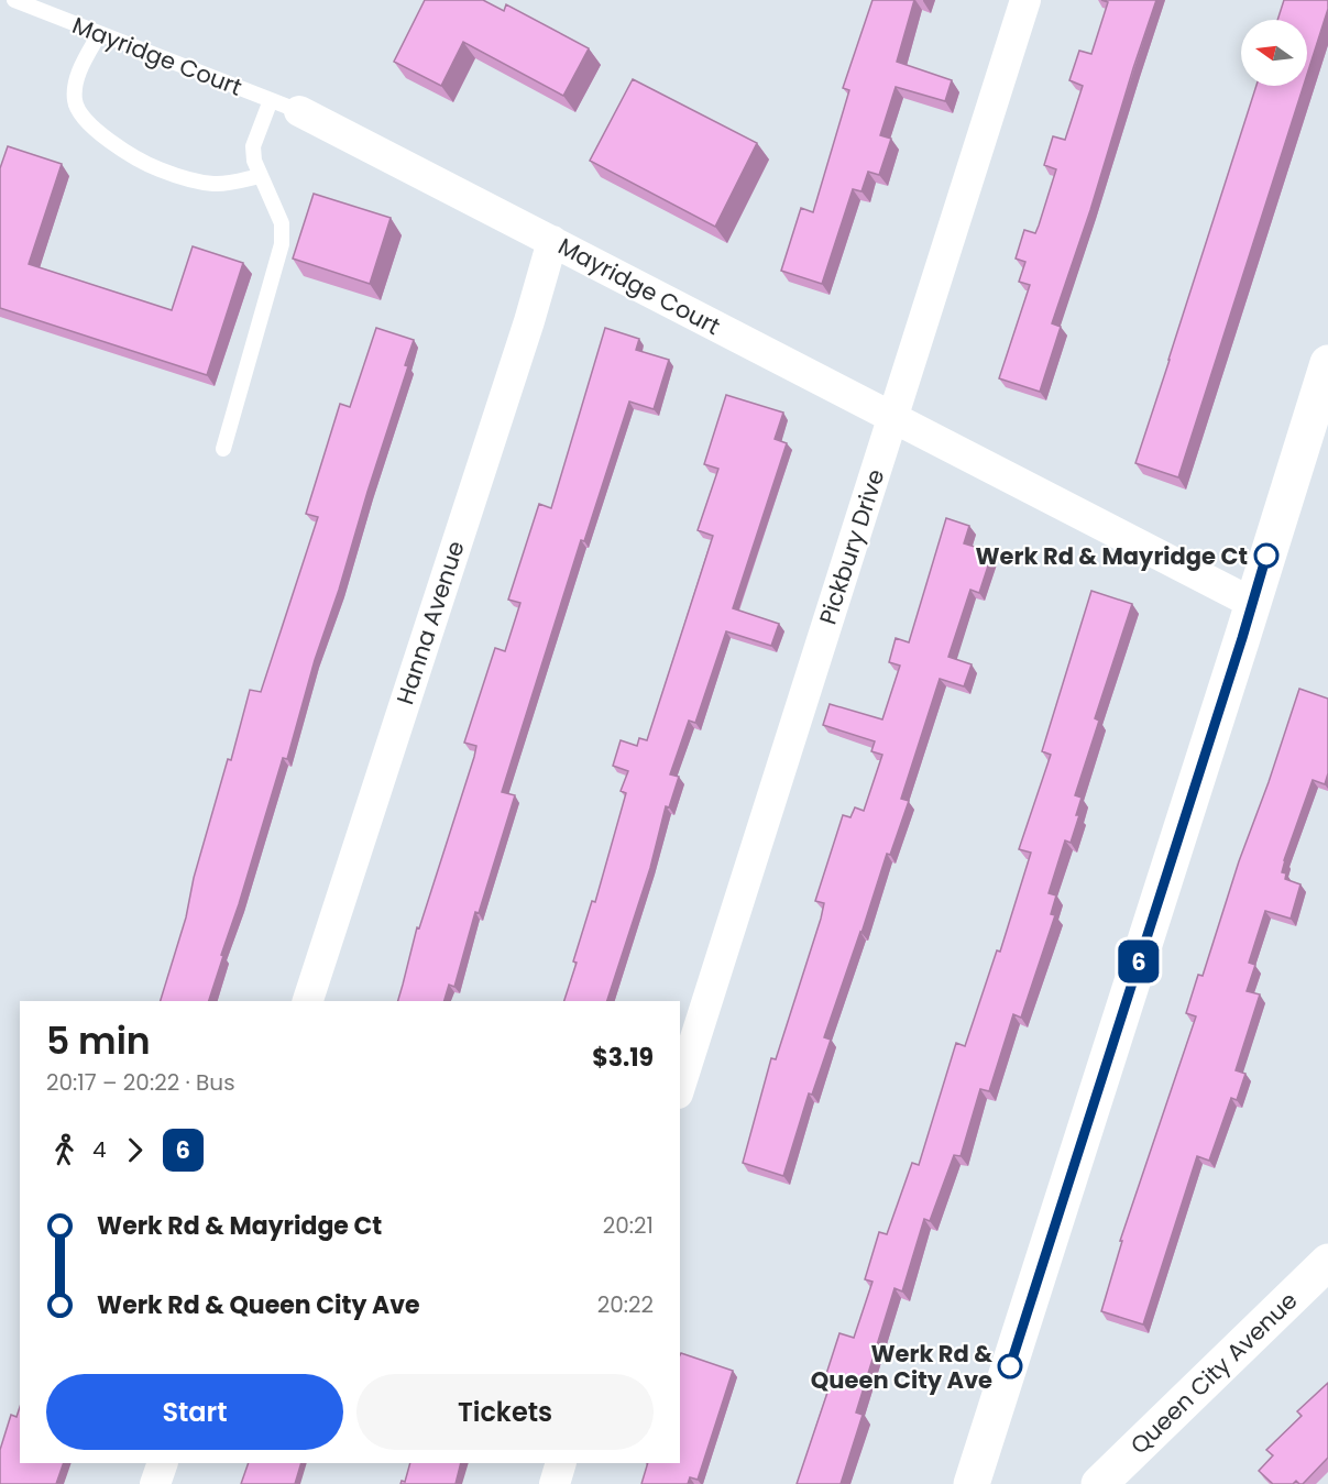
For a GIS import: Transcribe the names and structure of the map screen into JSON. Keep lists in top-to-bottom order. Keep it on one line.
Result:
{"streets":{"street":["Mayridge Court","Pickbury Drive","Hanna Avenue","Queen City Avenue"]},"crossings":[["Mayridge Court","Pickbury Drive"],["Mayridge Court","Hanna Avenue"]],"places":["Werk Rd & Mayridge Ct","Werk Rd & Queen City Ave"],"lines":["bus line 6"],"north":"left","page":{"on_map":"6","heading":["5 min","20:17 – 20:22 · Bus","$3.19"],"legs":["4","6"],"list":[{"name":"Werk Rd & Mayridge Ct","value":"20:21"},{"name":"Werk Rd & Queen City Ave","value":"20:22"}],"buttons":["Start","Tickets"]}}
